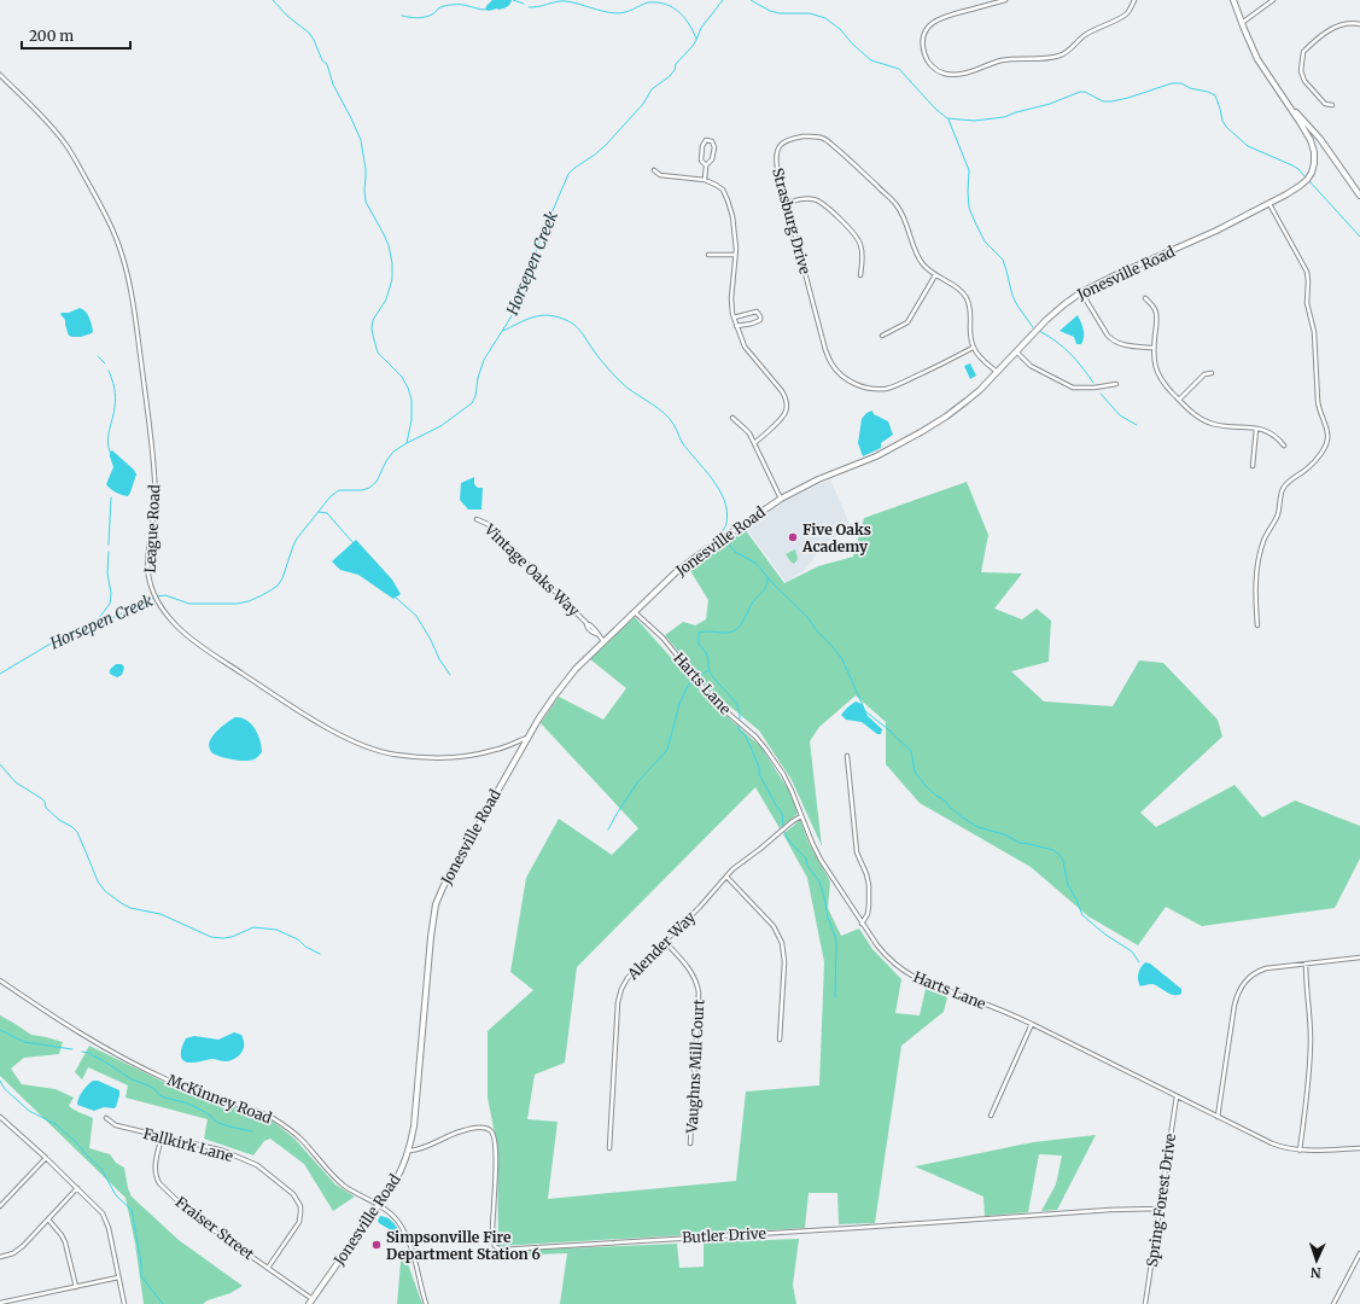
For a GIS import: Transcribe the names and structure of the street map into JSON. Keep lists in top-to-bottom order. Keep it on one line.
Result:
{"streets":{"street":["Strasburg Drive","Jonesville Road","League Road","Vintage Oaks Way","Harts Lane","Alender Way","Vaughns Mill Court","McKinney Road","Fallkirk Lane","Spring Forest Drive","Fraiser Street","Butler Drive"]},"crossings":[["Jonesville Road","League Road"],["Jonesville Road","Vintage Oaks Way"],["Jonesville Road","Harts Lane"],["Jonesville Road","McKinney Road"],["Jonesville Road","Fraiser Street"],["Jonesville Road","Butler Drive"],["Harts Lane","Alender Way"],["Harts Lane","Spring Forest Drive"],["Alender Way","Vaughns Mill Court"],["Fallkirk Lane","Fraiser Street"],["Spring Forest Drive","Butler Drive"]],"water":["Horsepen Creek"],"places":["Five Oaks Academy","Simpsonville Fire Department Station 6"],"scale_bar":"200 m","north":"bottom"}
